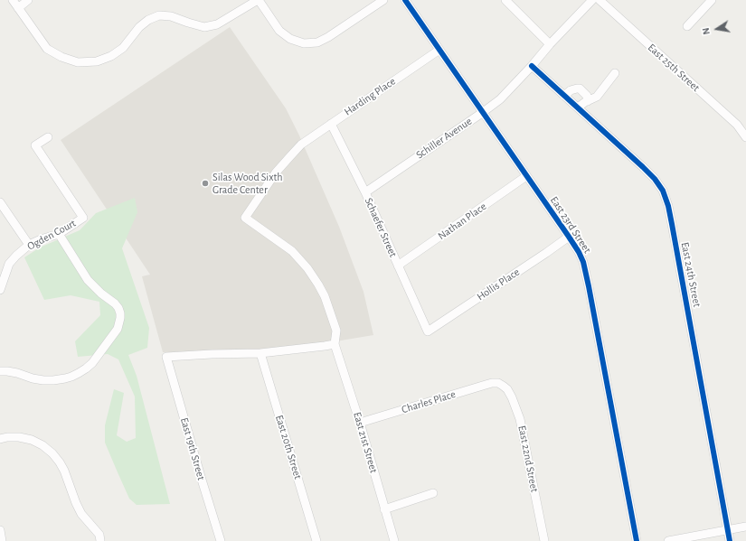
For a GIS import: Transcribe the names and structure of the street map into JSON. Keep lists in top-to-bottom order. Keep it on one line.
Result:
{"streets":{"street":["East 25th Street","Harding Place","Schiller Avenue","Nathan Place","East 23rd Street","Schaefer Street","Ogden Court","East 24th Street","Hollis Place","Charles Place","East 21st Street","East 20th Street","East 19th Street","East 22nd Street"]},"crossings":[["Harding Place","East 23rd Street"],["Harding Place","Schaefer Street"],["Harding Place","East 21st Street"],["Schiller Avenue","East 23rd Street"],["Schiller Avenue","Schaefer Street"],["Schiller Avenue","East 24th Street"],["Nathan Place","East 23rd Street"],["Nathan Place","Schaefer Street"],["East 23rd Street","Hollis Place"],["Schaefer Street","Hollis Place"],["Charles Place","East 21st Street"],["Charles Place","East 22nd Street"],["East 20th Street","East 19th Street"]],"places":["Silas Wood Sixth Grade Center"],"north":"left"}
